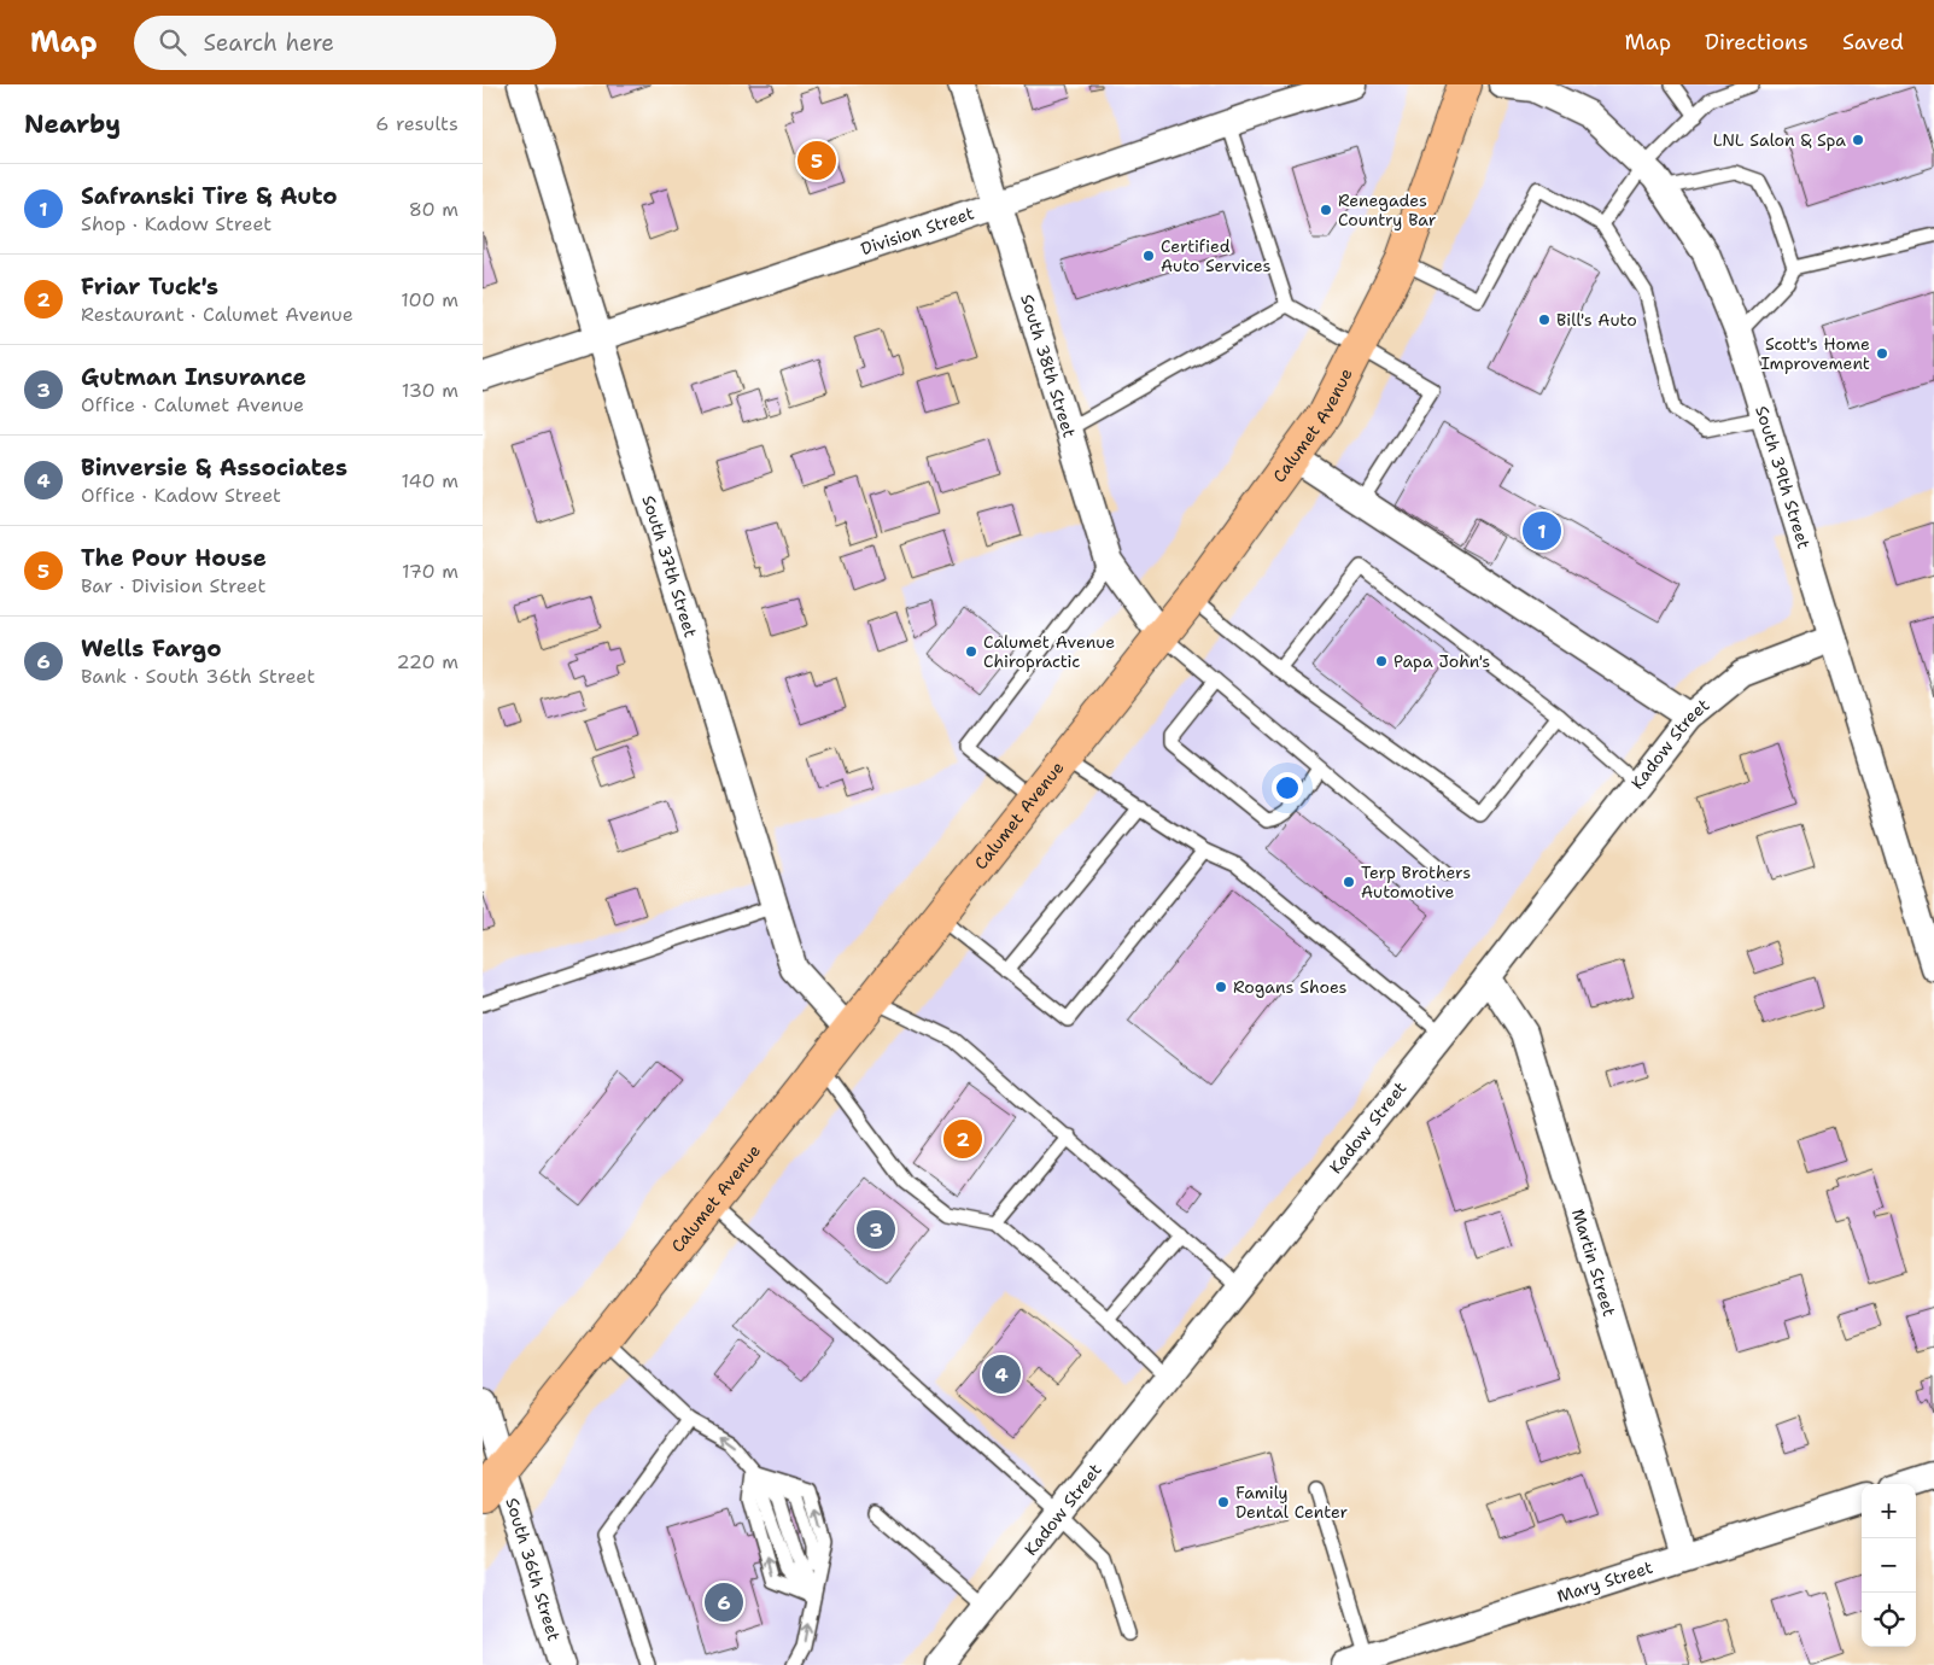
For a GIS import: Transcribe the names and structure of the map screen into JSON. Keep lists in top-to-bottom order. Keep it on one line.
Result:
{"streets":{"main road":["Calumet Avenue"],"street":["Division Street","South 38th Street","South 39th Street","South 37th Street","Kadow Street","Martin Street","South 36th Street","Mary Street"]},"crossings":[["Division Street","South 38th Street"],["Division Street","South 37th Street"],["South 38th Street","Calumet Avenue"],["Calumet Avenue","South 37th Street"],["Calumet Avenue","South 36th Street"],["South 39th Street","Kadow Street"],["Kadow Street","Martin Street"],["Martin Street","Mary Street"]],"places":["LNL Salon & Spa","Renegades Country Bar","Certified Auto Services","Bill's Auto","Scott's Home Improvement","Calumet Avenue Chiropractic","Papa John's","Terp Brothers Automotive","Rogans Shoes","Family Dental Center"],"page":{"header":"Map","search":"Search here","nav":["Map","Directions","Saved"],"heading":["Nearby","6 results"],"pins":["5","1","2","3","4","6"],"list":[{"mark":"1","name":"Safranski Tire & Auto","note":"Shop · Kadow Street","value":"80 m"},{"mark":"2","name":"Friar Tuck's","note":"Restaurant · Calumet Avenue","value":"100 m"},{"mark":"3","name":"Gutman Insurance","note":"Office · Calumet Avenue","value":"130 m"},{"mark":"4","name":"Binversie & Associates","note":"Office · Kadow Street","value":"140 m"},{"mark":"5","name":"The Pour House","note":"Bar · Division Street","value":"170 m"},{"mark":"6","name":"Wells Fargo","note":"Bank · South 36th Street","value":"220 m"}],"map_buttons":["+","−"]}}
